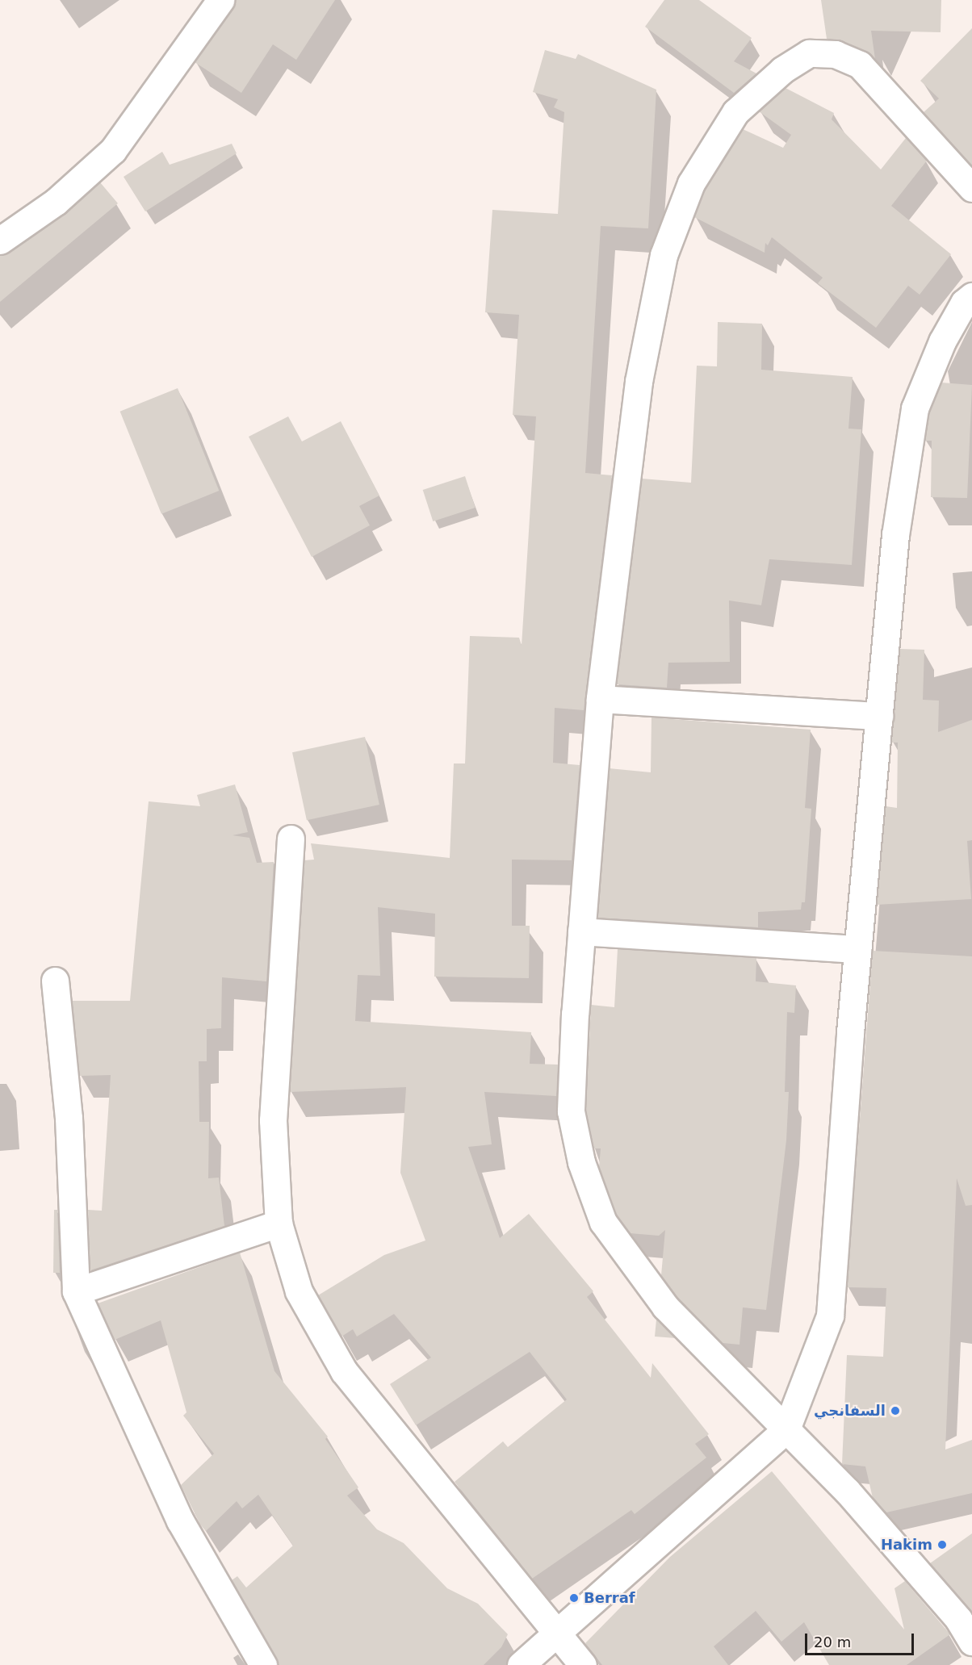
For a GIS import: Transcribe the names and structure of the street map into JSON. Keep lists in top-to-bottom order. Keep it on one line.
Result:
{"places":["السفانجي","Hakim","Berraf"],"scale_bar":"20 m"}
